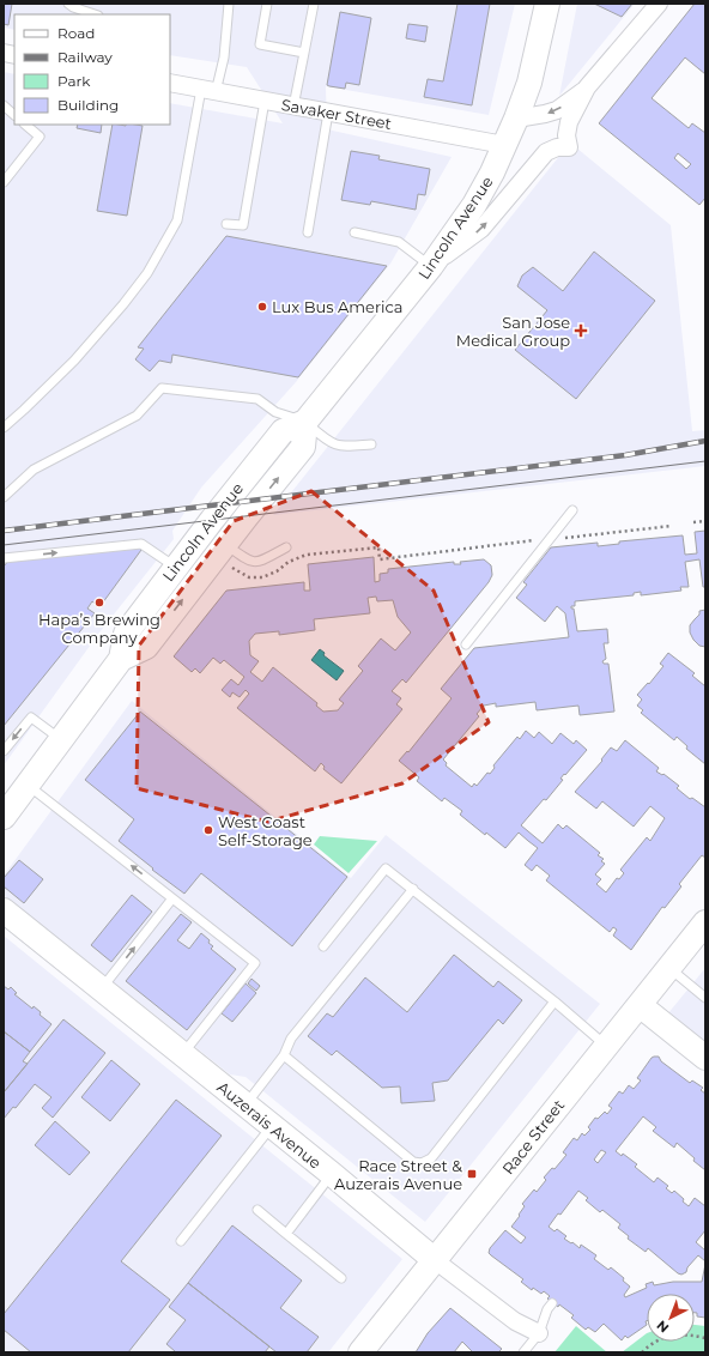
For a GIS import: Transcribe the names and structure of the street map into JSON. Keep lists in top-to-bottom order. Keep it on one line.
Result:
{"streets":{"main road":["Lincoln Avenue","Auzerais Avenue","Race Street"],"street":["Savaker Street"]},"crossings":[["Savaker Street","Lincoln Avenue"],["Auzerais Avenue","Race Street"]],"places":{"other":["Lux Bus America","Hapa’s Brewing Company","West Coast Self-Storage"],"health":["San Jose Medical Group"],"transit":["Race Street & Auzerais Avenue"]},"legend":["Road","Railway","Park","Building"],"north":"bottom left"}
